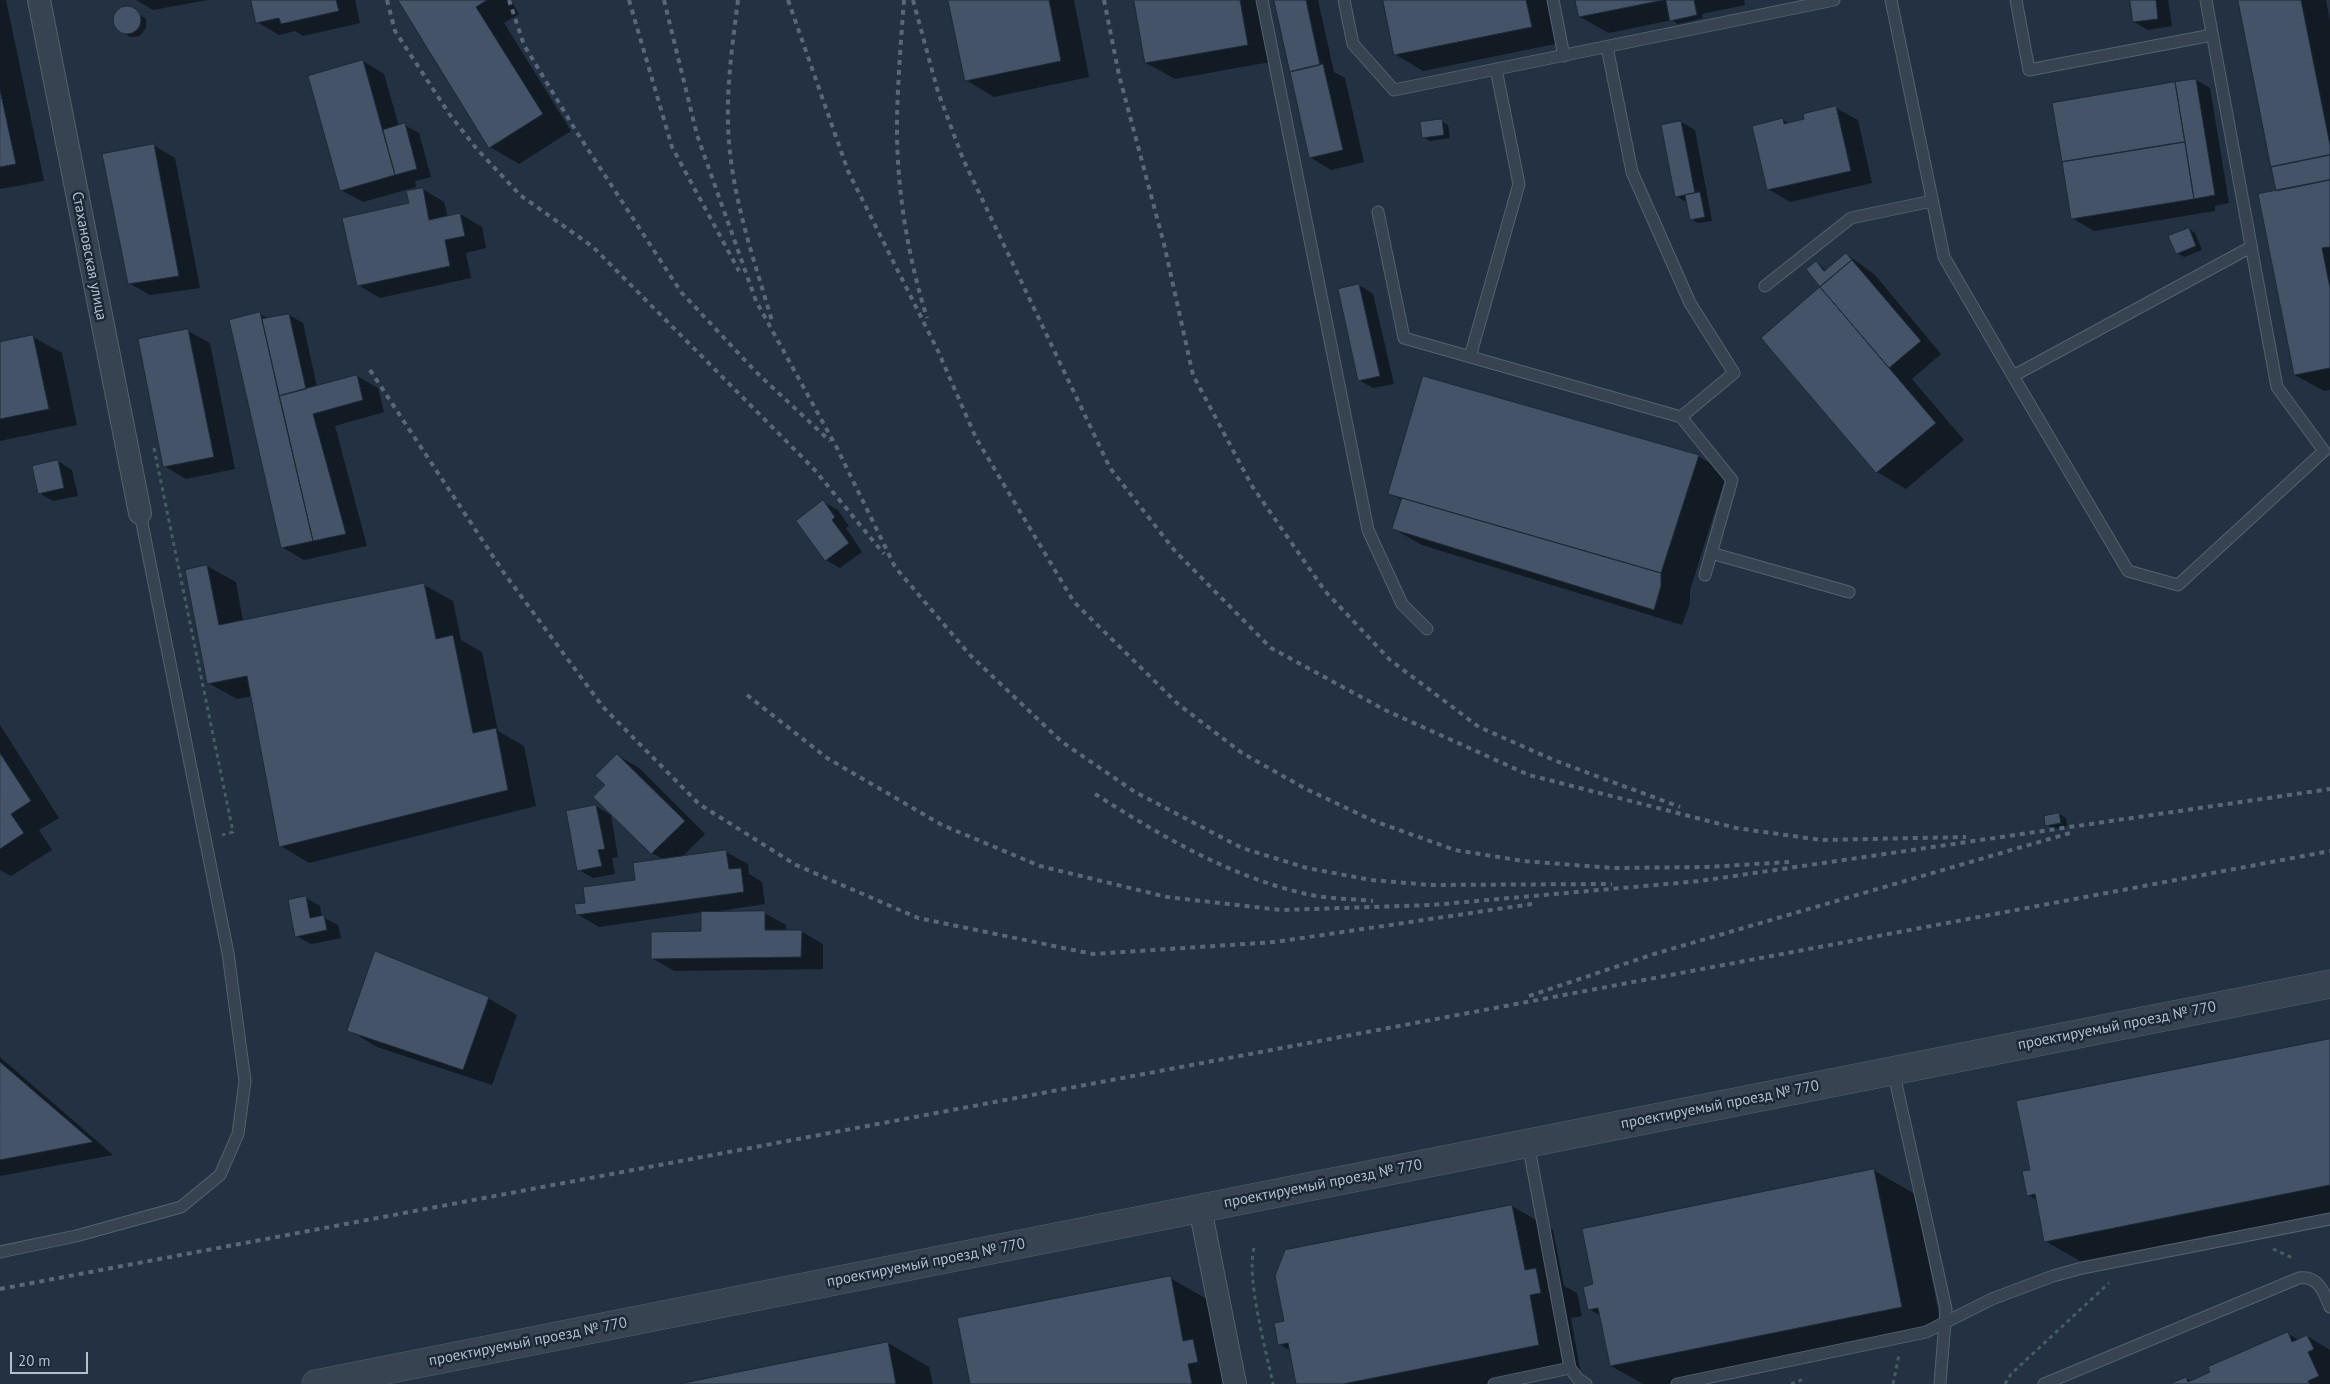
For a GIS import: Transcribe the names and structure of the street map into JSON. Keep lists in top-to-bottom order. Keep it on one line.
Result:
{"streets":{"street":["Стахановская улица","проектируемый проезд № 770"]},"scale_bar":"20 m"}
